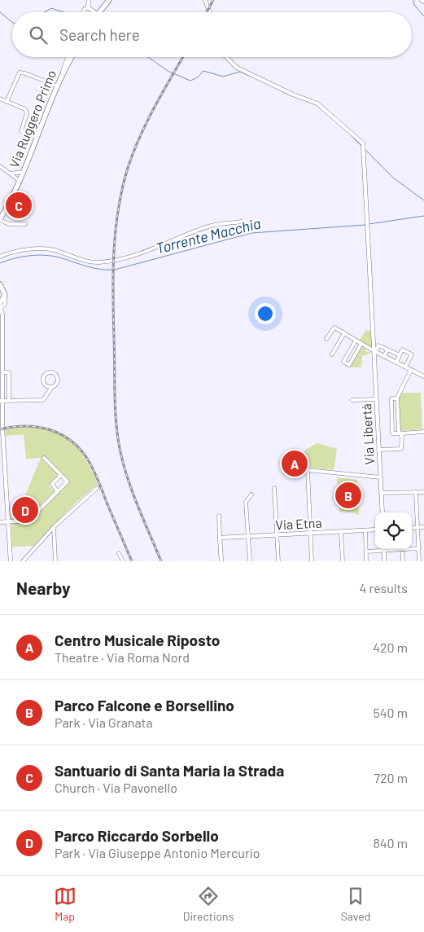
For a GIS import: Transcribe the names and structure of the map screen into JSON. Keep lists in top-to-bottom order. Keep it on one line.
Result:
{"streets":{"main road":["Via Ruggero Primo"],"street":["Via Libertà","Via Etna"]},"water":["Torrente Macchia"],"page":{"search":"Search here","pins":["C","A","B","D"],"heading":["Nearby","4 results"],"list":[{"mark":"A","name":"Centro Musicale Riposto","note":"Theatre · Via Roma Nord","value":"420 m"},{"mark":"B","name":"Parco Falcone e Borsellino","note":"Park · Via Granata","value":"540 m"},{"mark":"C","name":"Santuario di Santa Maria la Strada","note":"Church · Via Pavonello","value":"720 m"},{"mark":"D","name":"Parco Riccardo Sorbello","note":"Park · Via Giuseppe Antonio Mercurio","value":"840 m"}],"nav":["Map","Directions","Saved"]}}
